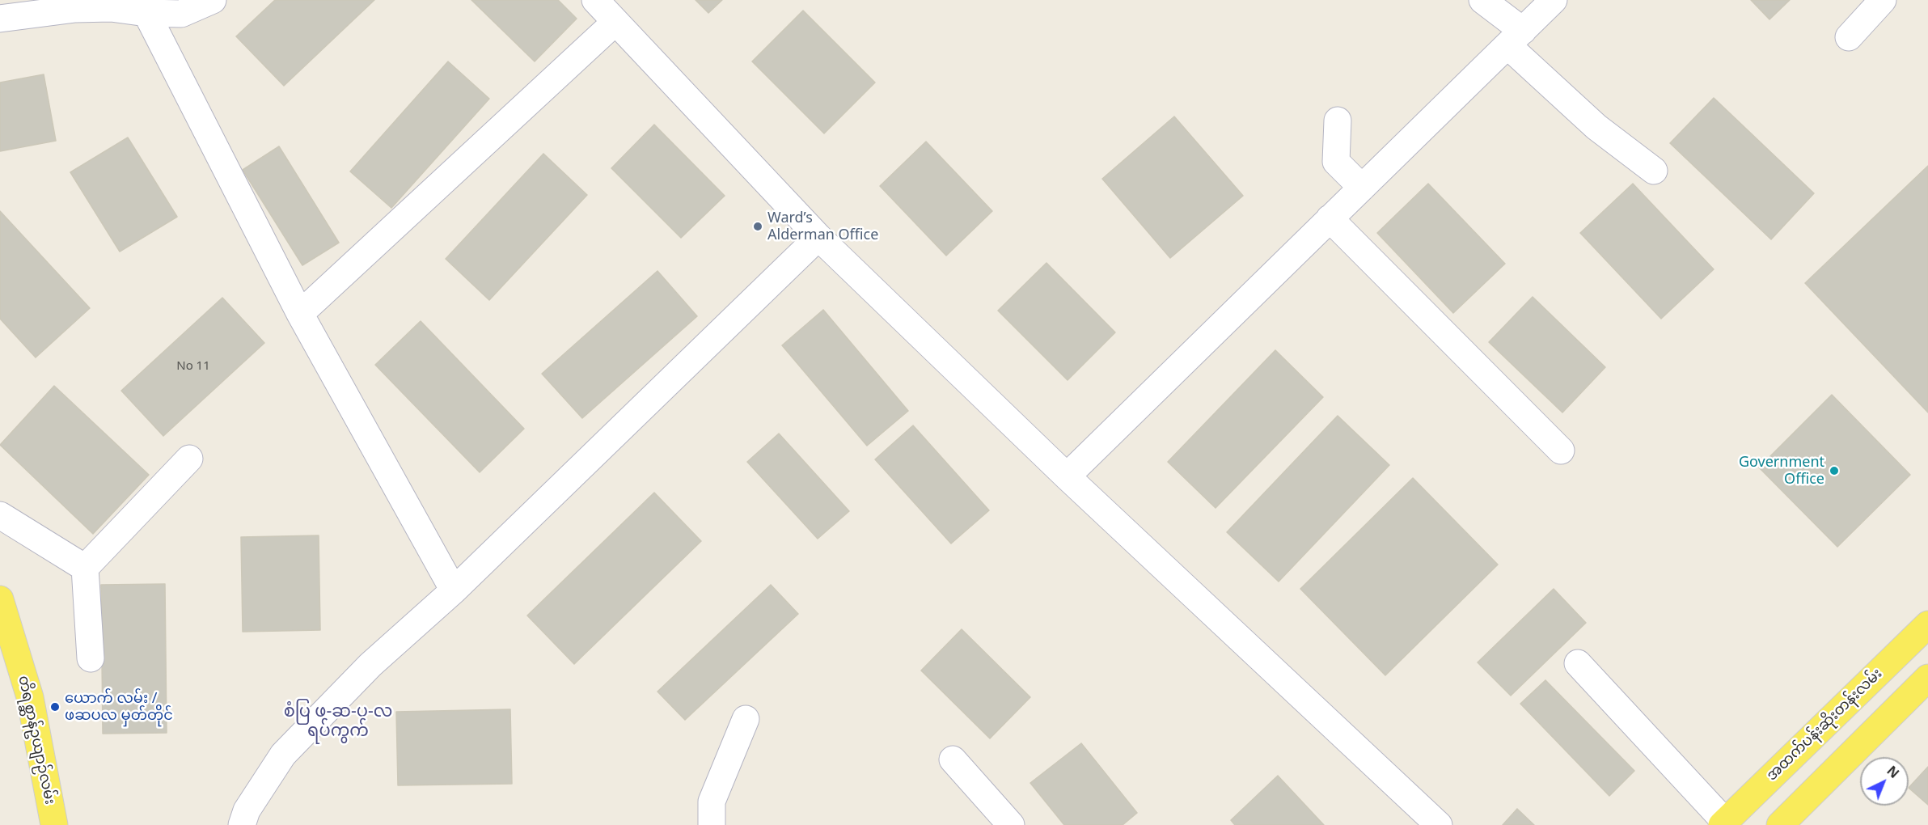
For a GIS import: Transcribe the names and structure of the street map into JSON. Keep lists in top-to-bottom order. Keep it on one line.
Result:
{"streets":{"main road":["အထက်ပန်းဆိုးတန်းလမ်း","တိရစ္ဆာန်ဥယျာဉ်လမ်း"]},"districts":["စံပြ ဖ-ဆ-ပ-လ ရပ်ကွက်"],"places":["Ward’s Alderman Office","Government Office","ယောက် လမ်း / ဖဆပလ မှတ်တိုင်"],"house_numbers":["No 11"],"north":"top right"}
